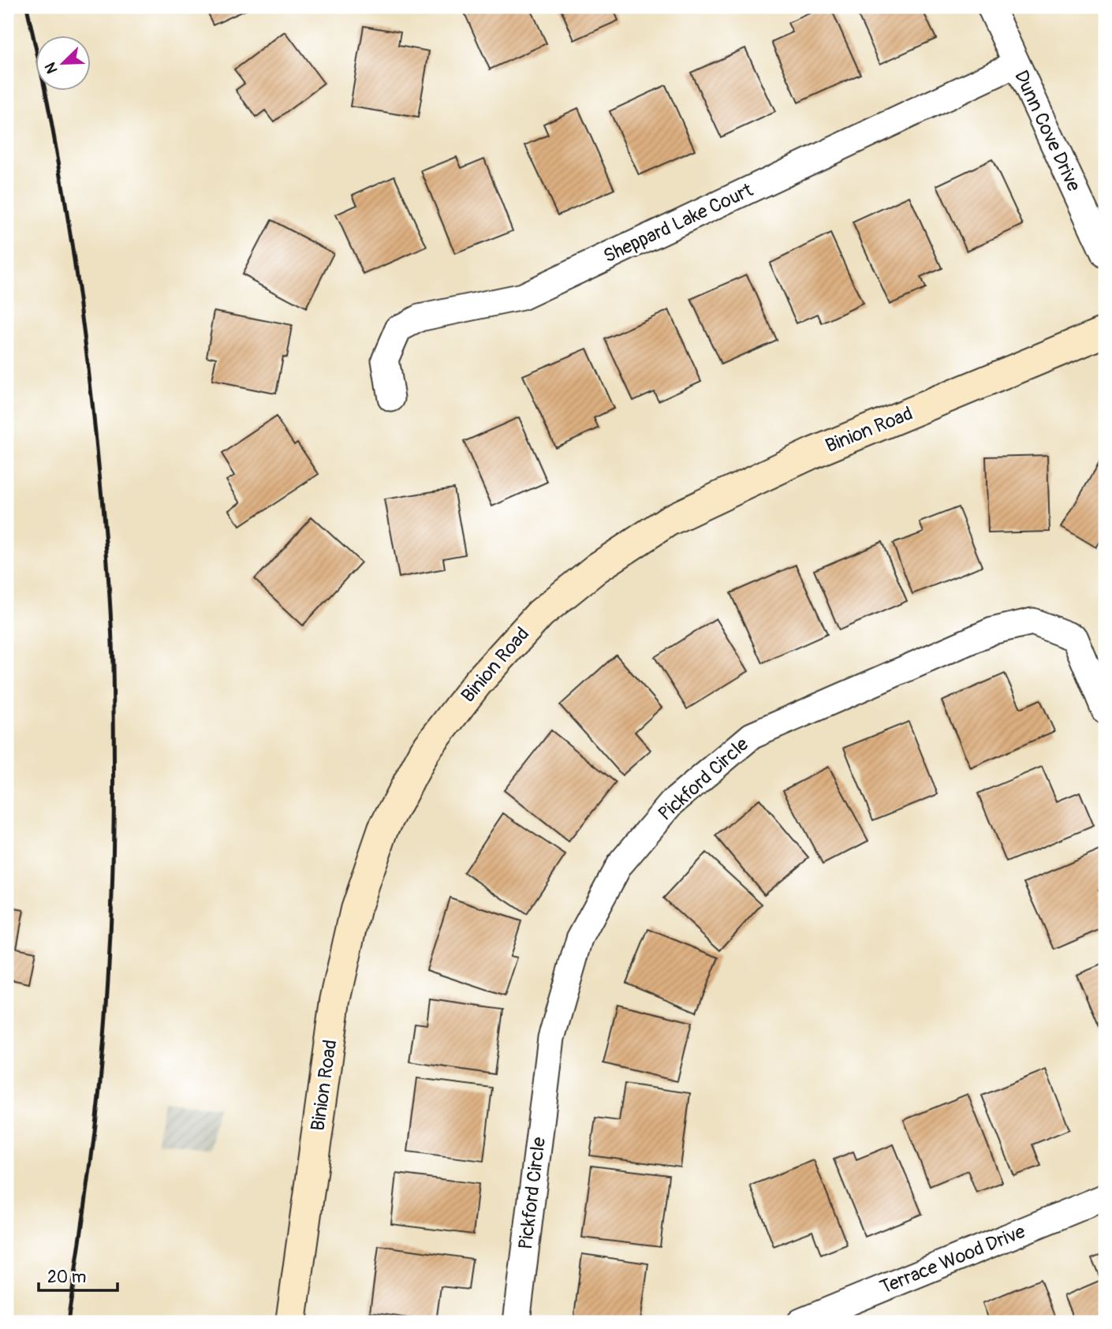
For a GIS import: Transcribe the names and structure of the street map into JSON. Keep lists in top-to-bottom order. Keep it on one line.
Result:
{"streets":{"main road":["Binion Road"],"street":["Dunn Cove Drive","Sheppard Lake Court","Pickford Circle","Terrace Wood Drive"]},"crossings":[["Dunn Cove Drive","Sheppard Lake Court"]],"scale_bar":"20 m","north":"bottom left"}
